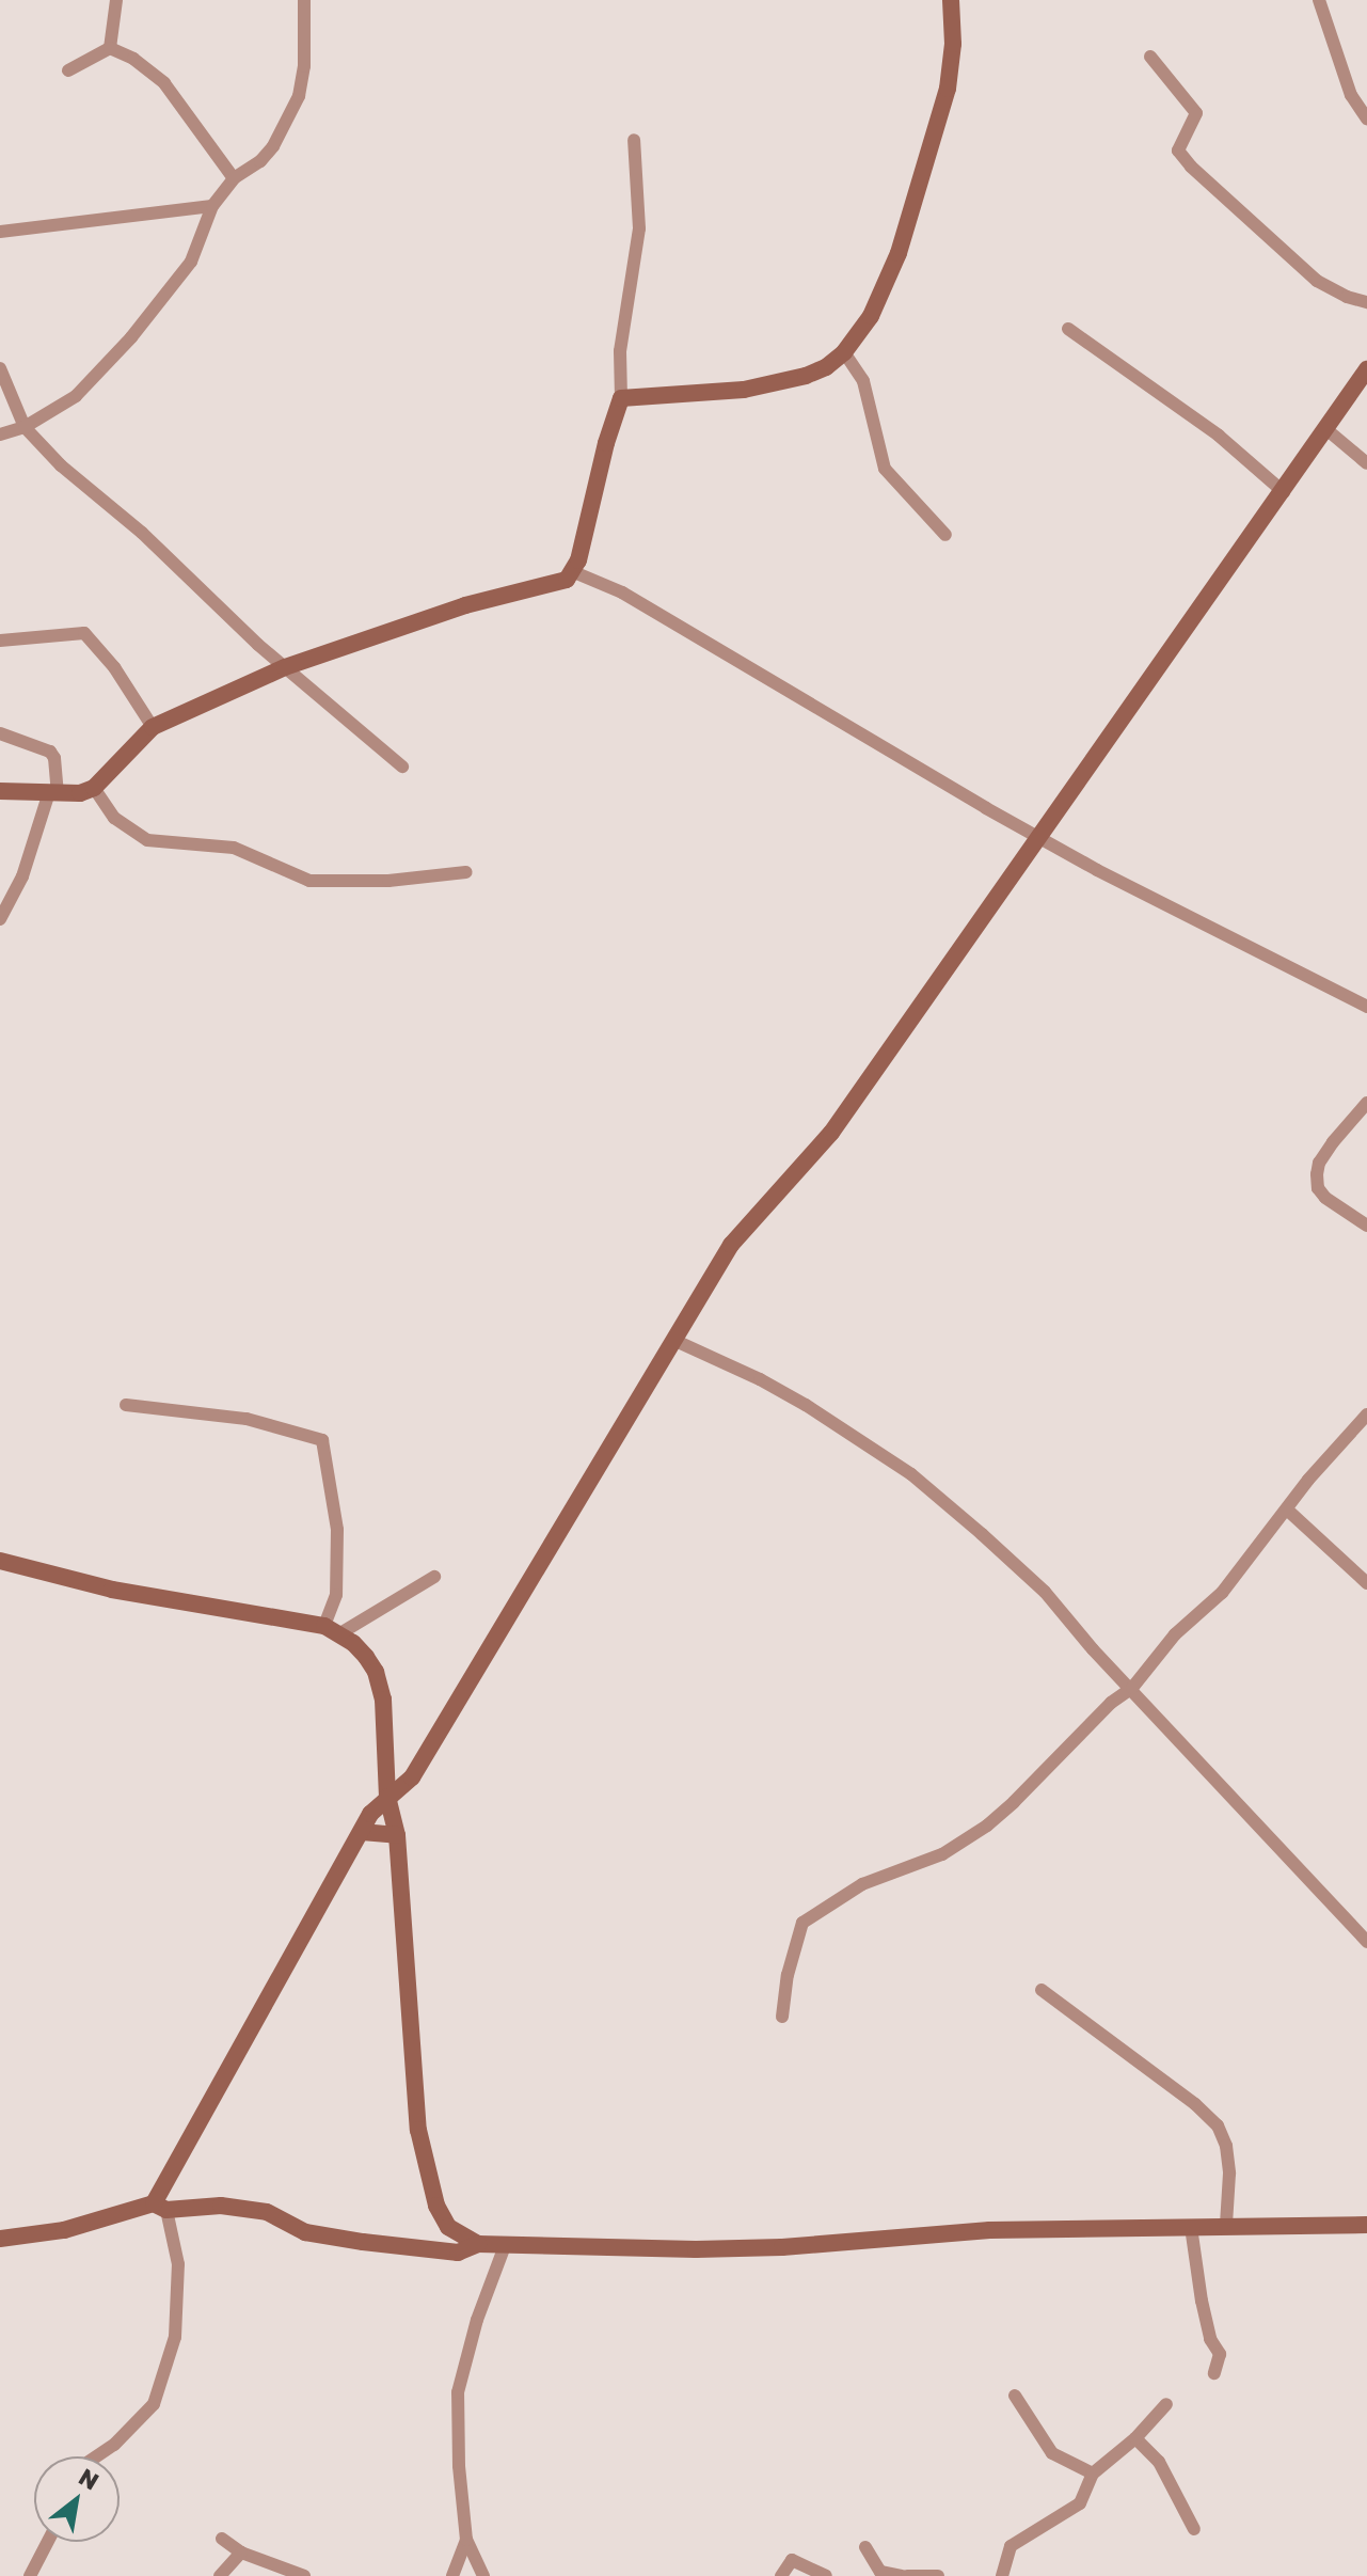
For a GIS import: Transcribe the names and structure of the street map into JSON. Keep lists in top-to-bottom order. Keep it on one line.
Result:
{"north":"top right"}
